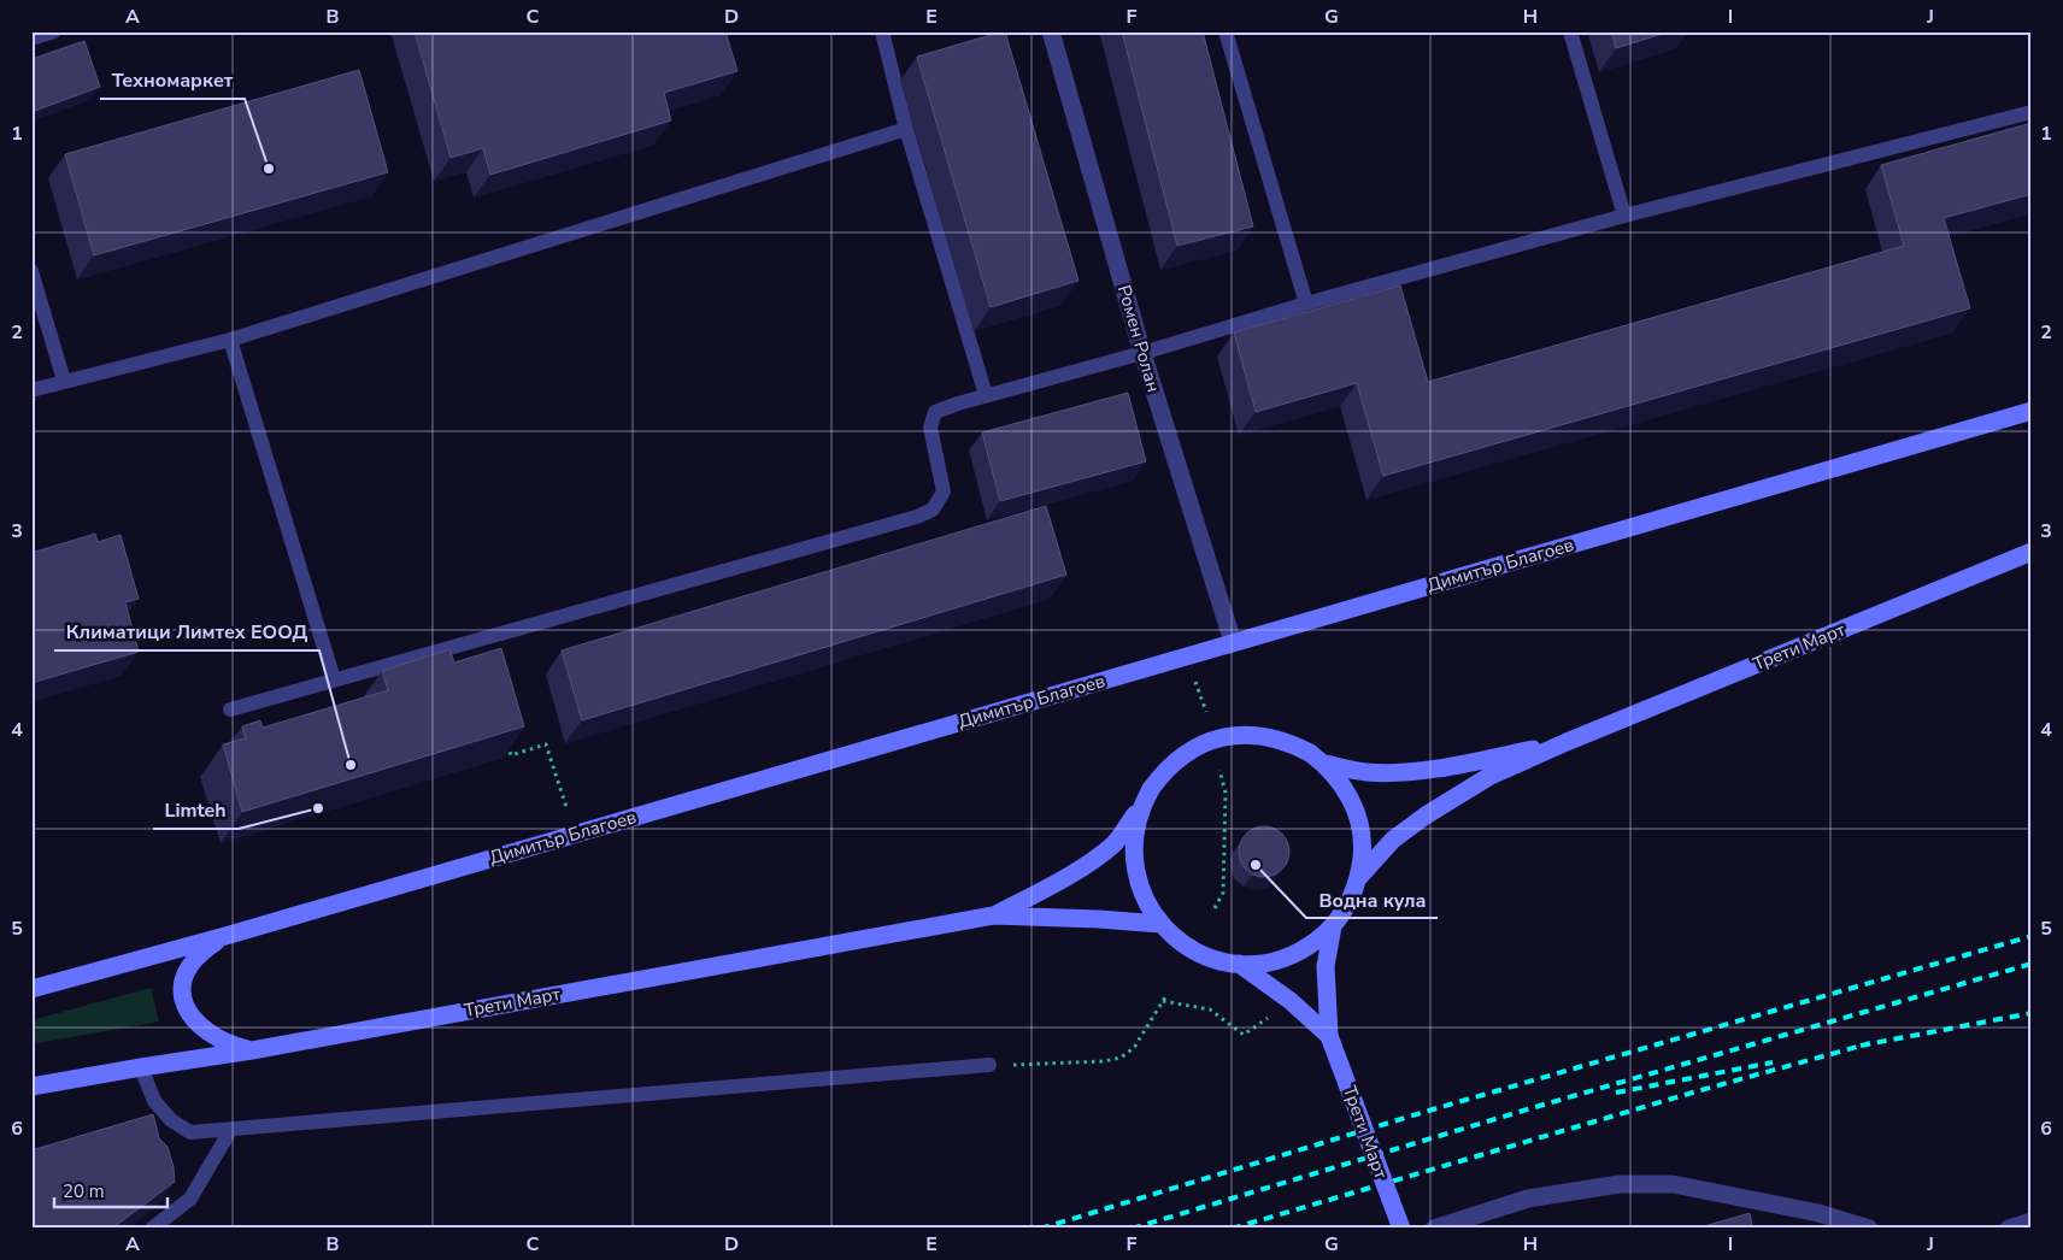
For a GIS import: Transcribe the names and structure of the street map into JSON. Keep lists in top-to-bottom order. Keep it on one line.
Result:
{"streets":{"street":["Ромен Ролан","Димитър Благоев","Трети Март"]},"crossings":[["Ромен Ролан","Димитър Благоев"]],"places":["Техномаркет","Климатици Лимтех ЕООД","Limteh","Водна кула"],"scale_bar":"20 m","grid":{"columns":["A","B","C","D","E","F","G","H","I","J"],"rows":["1","2","3","4","5","6"]}}
